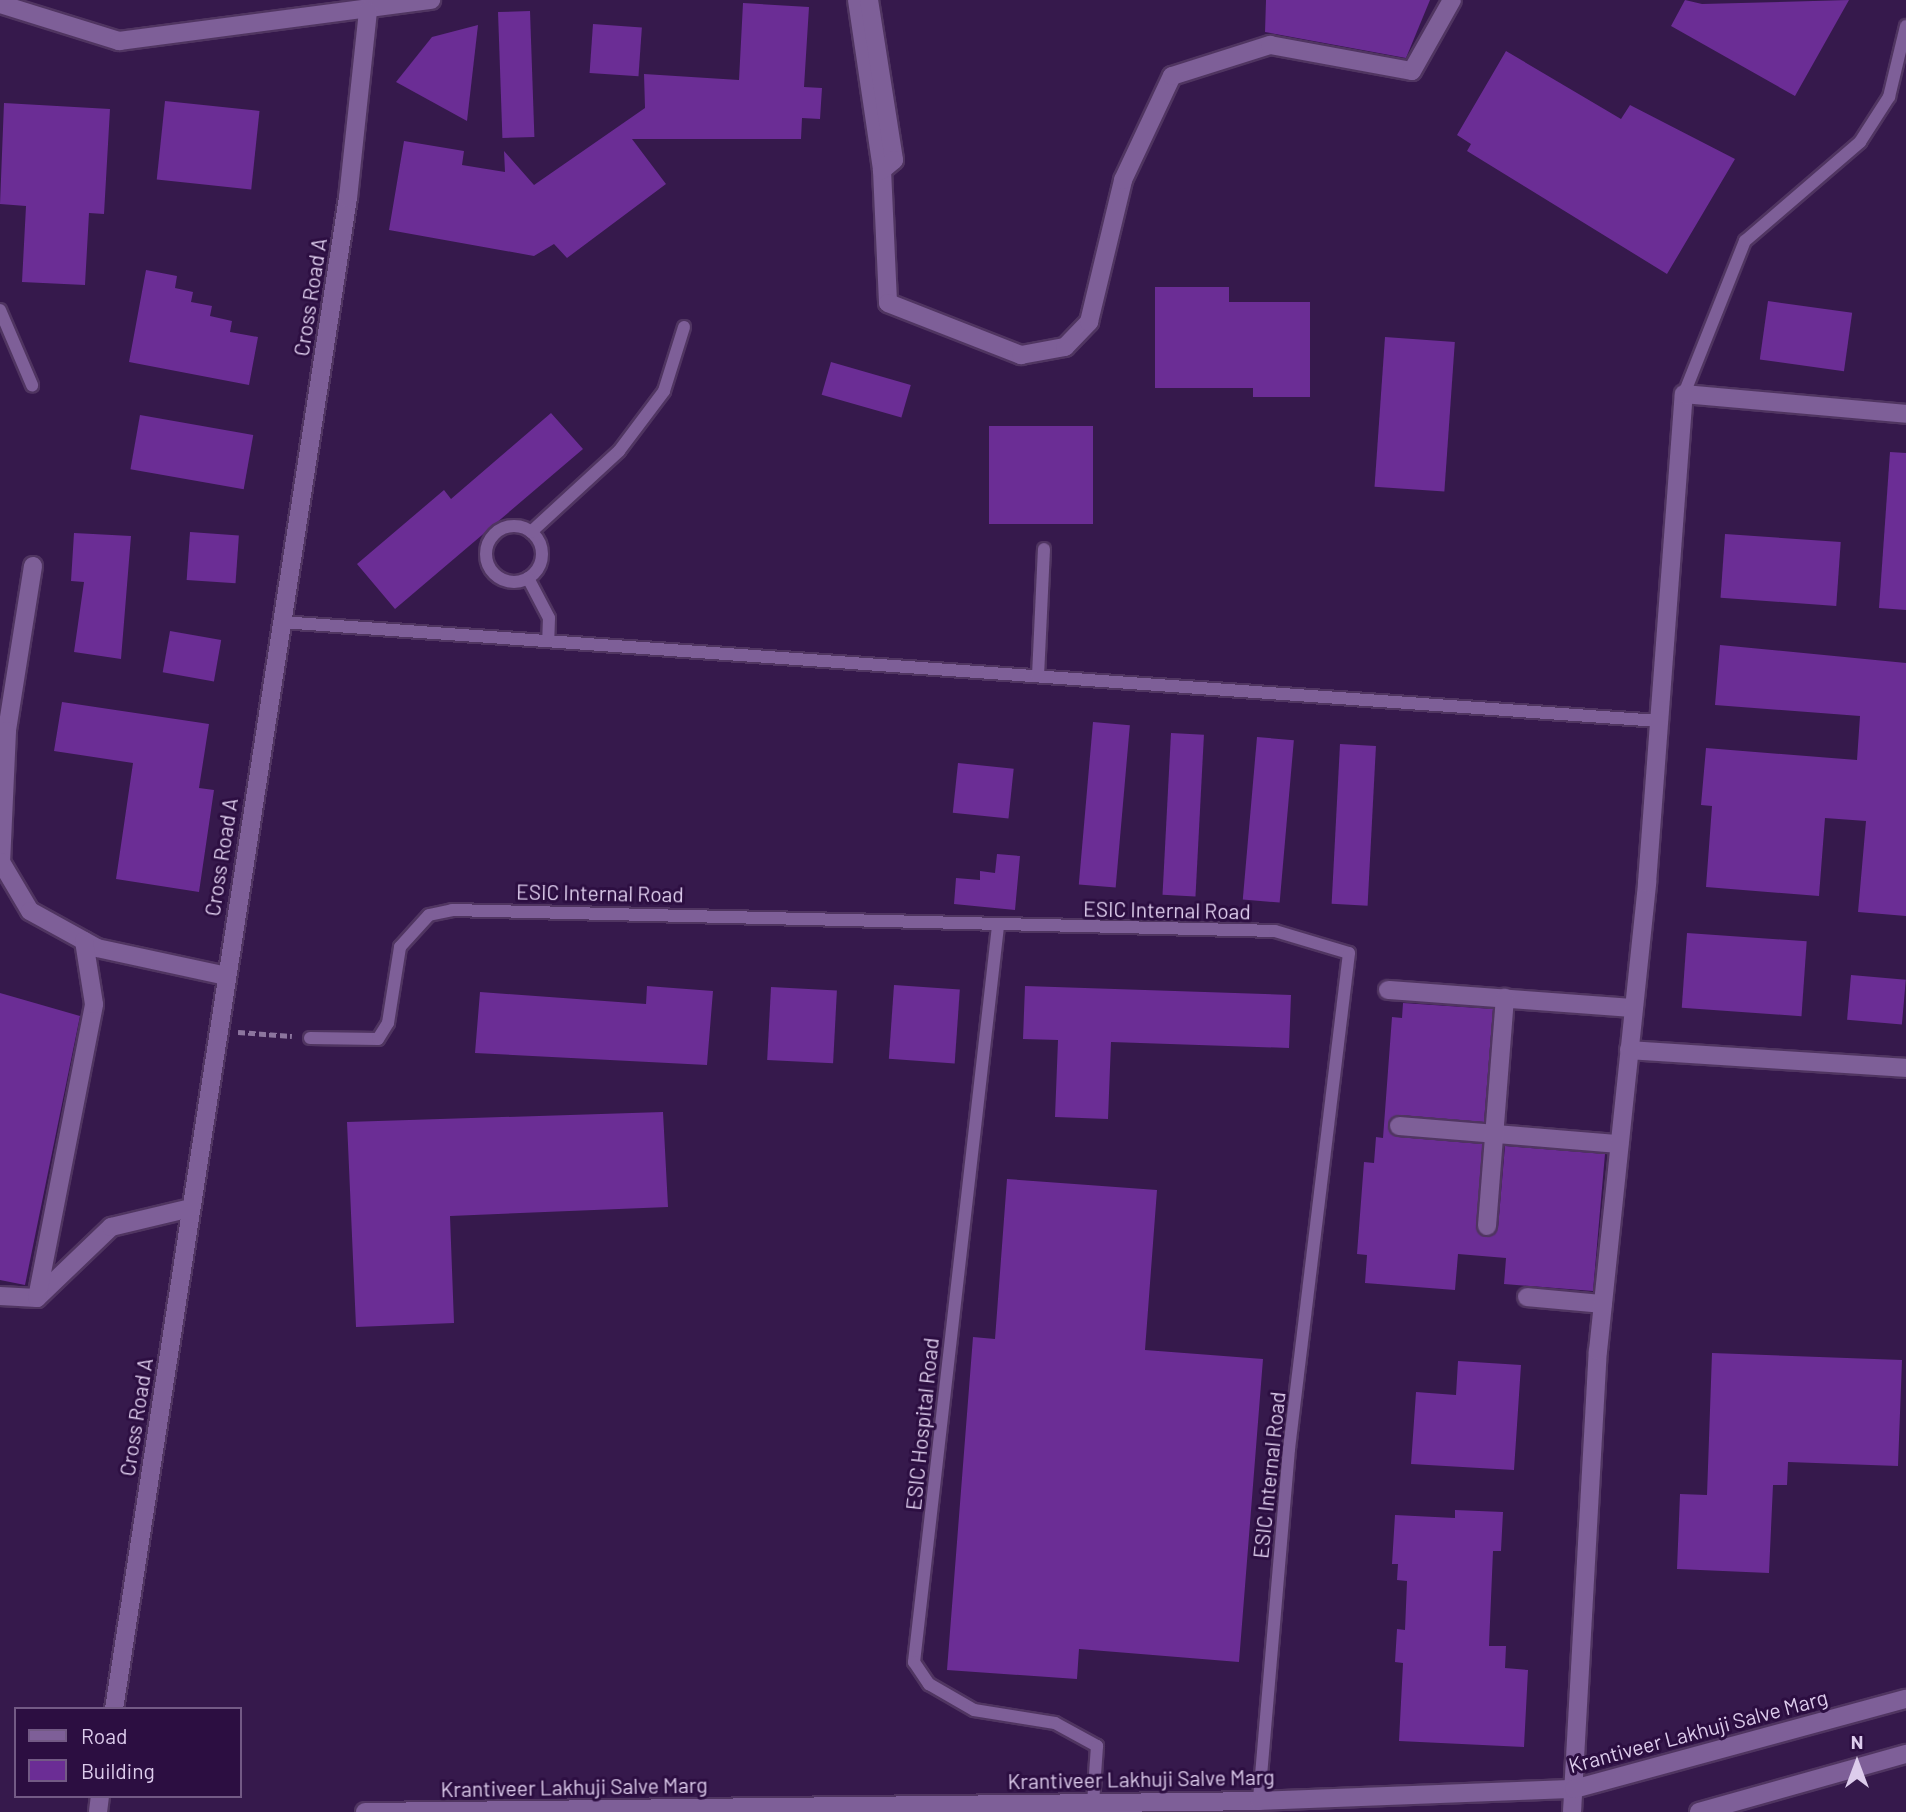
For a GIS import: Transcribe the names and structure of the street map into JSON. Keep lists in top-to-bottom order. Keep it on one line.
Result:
{"streets":{"street":["Cross Road A","Krantiveer Lakhuji Salve Marg"],"lane":["ESIC Internal Road","ESIC Hospital Road"]},"crossings":[["ESIC Internal Road","ESIC Hospital Road"],["ESIC Internal Road","Krantiveer Lakhuji Salve Marg"],["ESIC Hospital Road","Krantiveer Lakhuji Salve Marg"]],"legend":["Road","Building"],"north":"top"}
